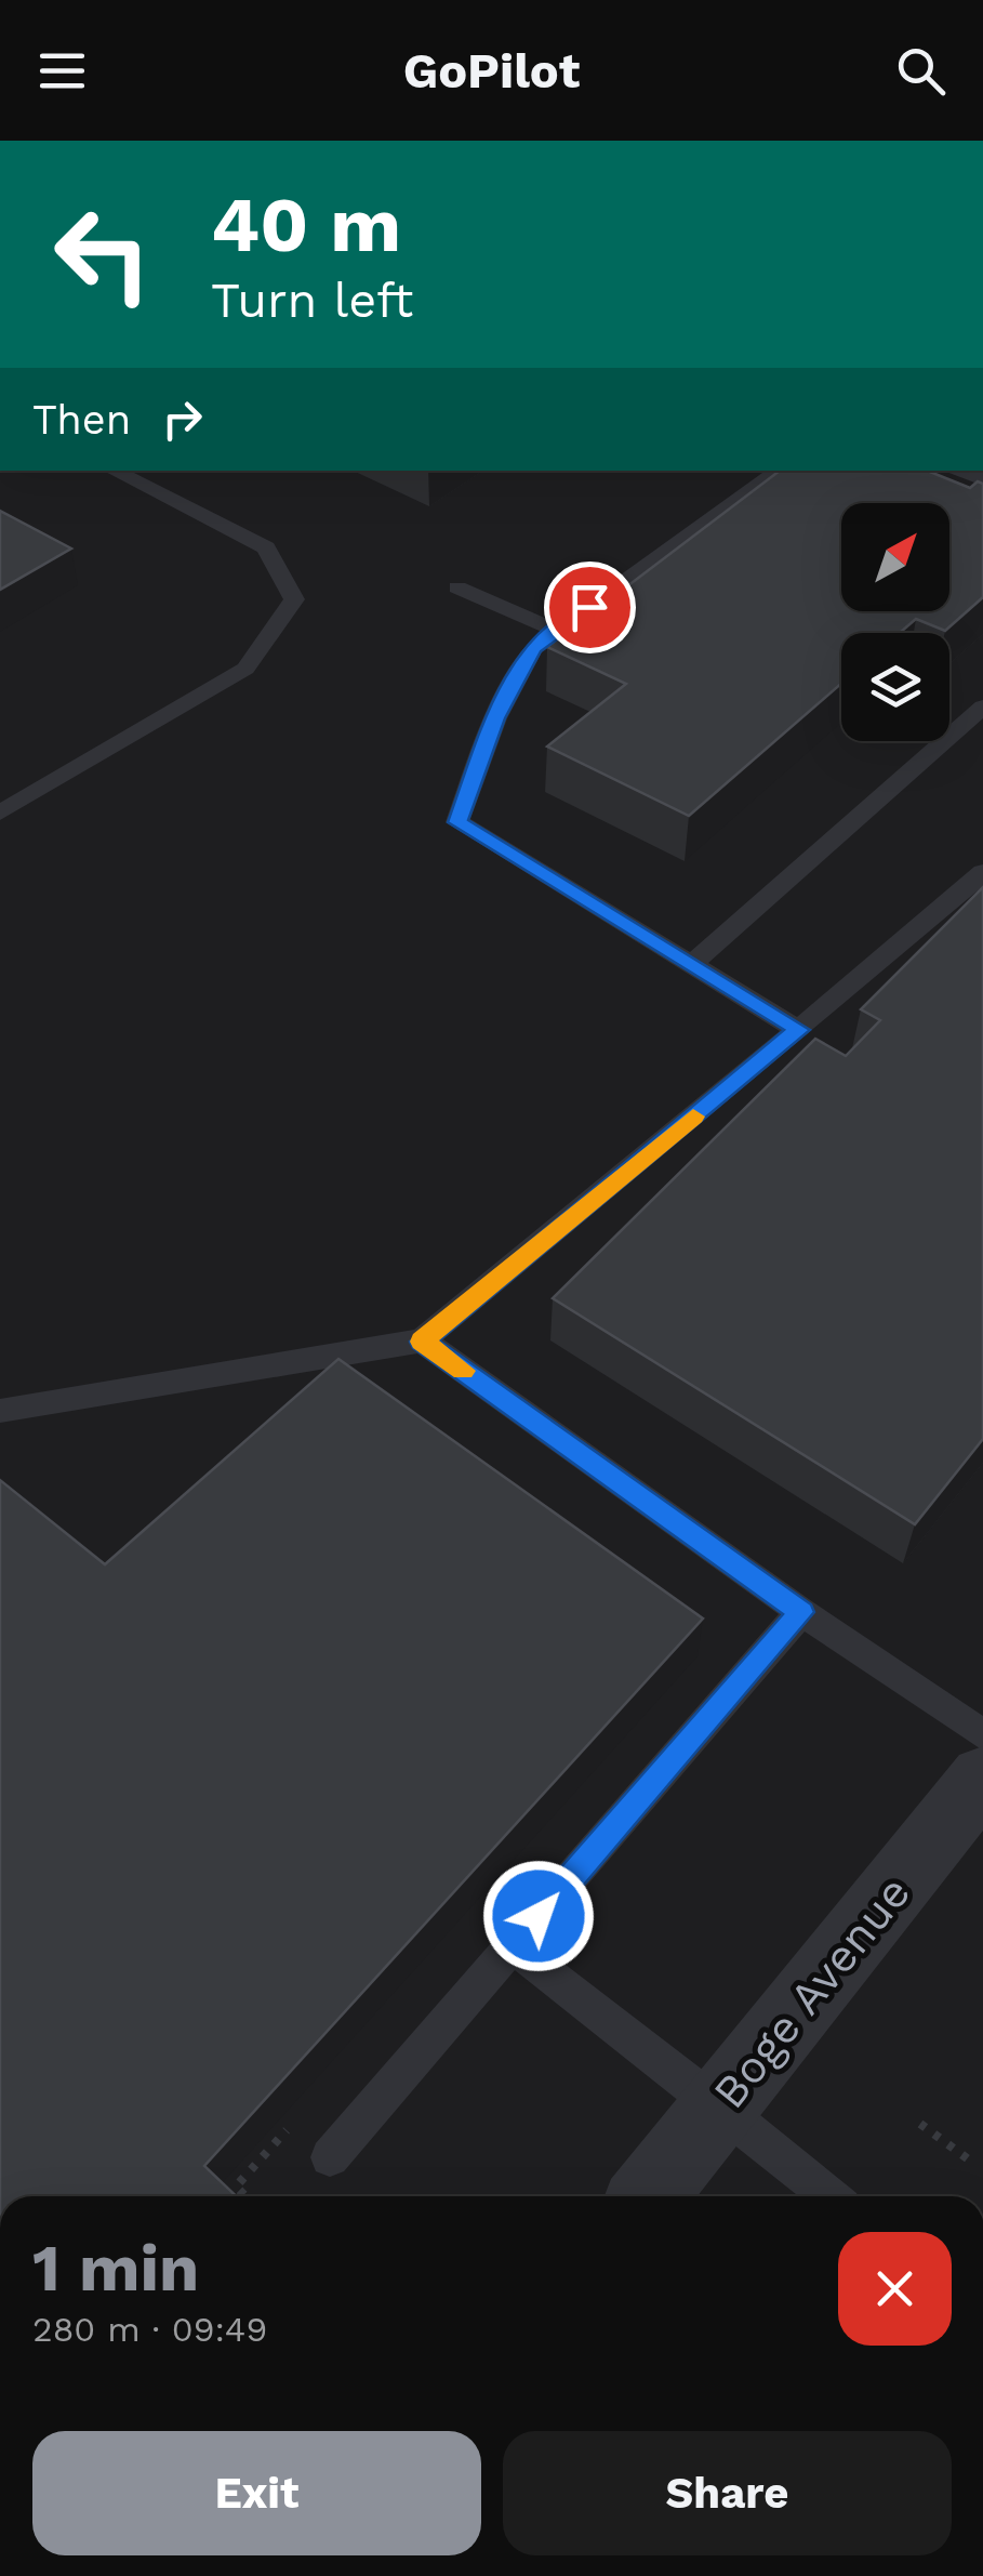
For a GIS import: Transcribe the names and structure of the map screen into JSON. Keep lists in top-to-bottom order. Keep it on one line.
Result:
{"streets":{"street":["Boge Avenue"]},"north":"top right","page":{"header":"GoPilot","turn":["40 m","Turn left"],"then":"Then","heading":["1 min","280 m · 09:49"],"buttons":["Exit","Share"]}}
